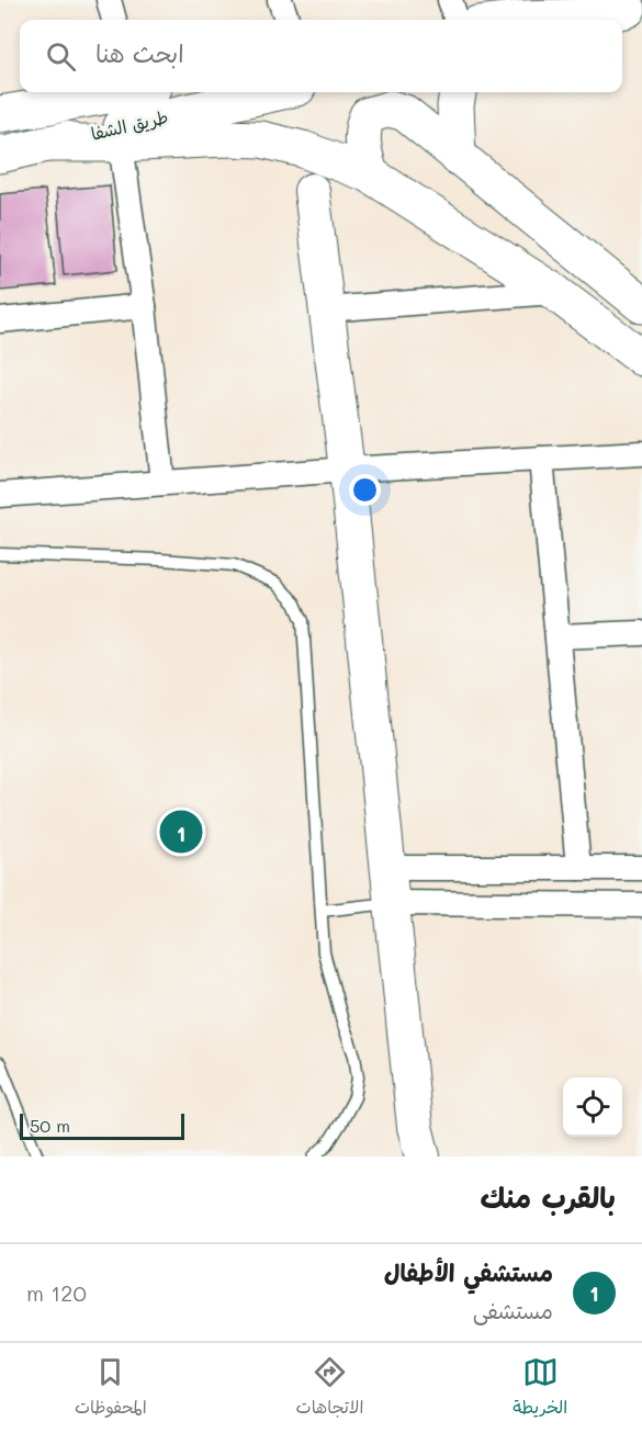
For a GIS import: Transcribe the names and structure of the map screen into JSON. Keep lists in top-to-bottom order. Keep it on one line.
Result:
{"streets":{"main road":["طريق الشفا"]},"scale_bar":"50 m","page":{"search":"ابحث هنا","pins":"1","scale":"50 m","heading":"بالقرب منك","list":[{"mark":"1","name":"مستشفي الأطفال","note":"مستشفى","value":"120 m"}],"nav":["الخريطة","الاتجاهات","المحفوظات"]}}
